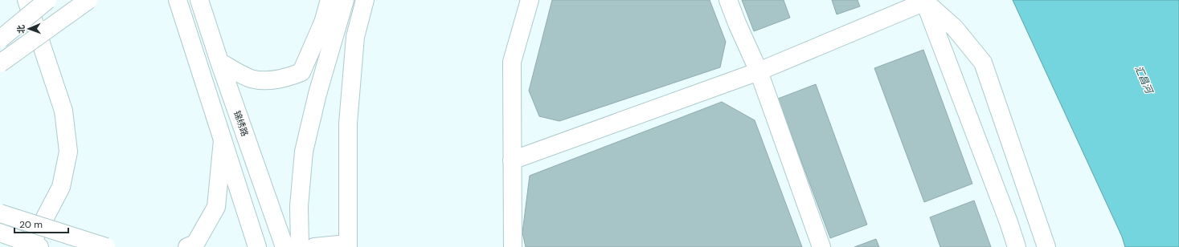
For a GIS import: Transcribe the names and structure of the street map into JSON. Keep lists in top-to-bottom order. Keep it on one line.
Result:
{"streets":{"main road":["锦绣路"]},"water":["汇昌河"],"scale_bar":"20 m","north":"left"}
